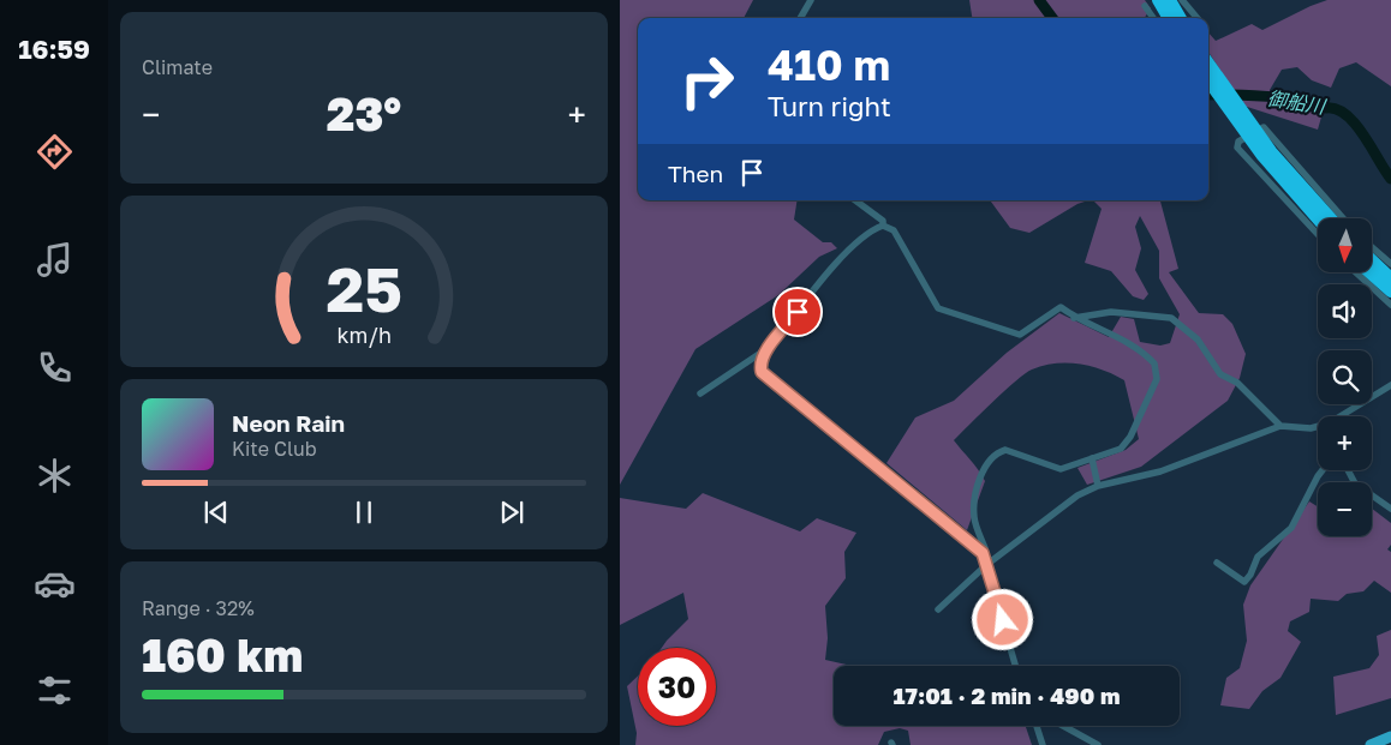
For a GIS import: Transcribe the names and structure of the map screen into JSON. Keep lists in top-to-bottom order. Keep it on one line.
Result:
{"water":["御船川"],"north":"bottom","page":{"tabs":"16:59","tile":["Climate",["Range · 32%","160 km"]],"turn":["410 m","Turn right"],"heat":["−","23°","+"],"then":"Then","map_buttons":["+","−"],"song":["Neon Rain","Kite Club"],"limit":"30","trip":"17:01 · 2 min · 490 m","gauge":["25","km/h"]}}
